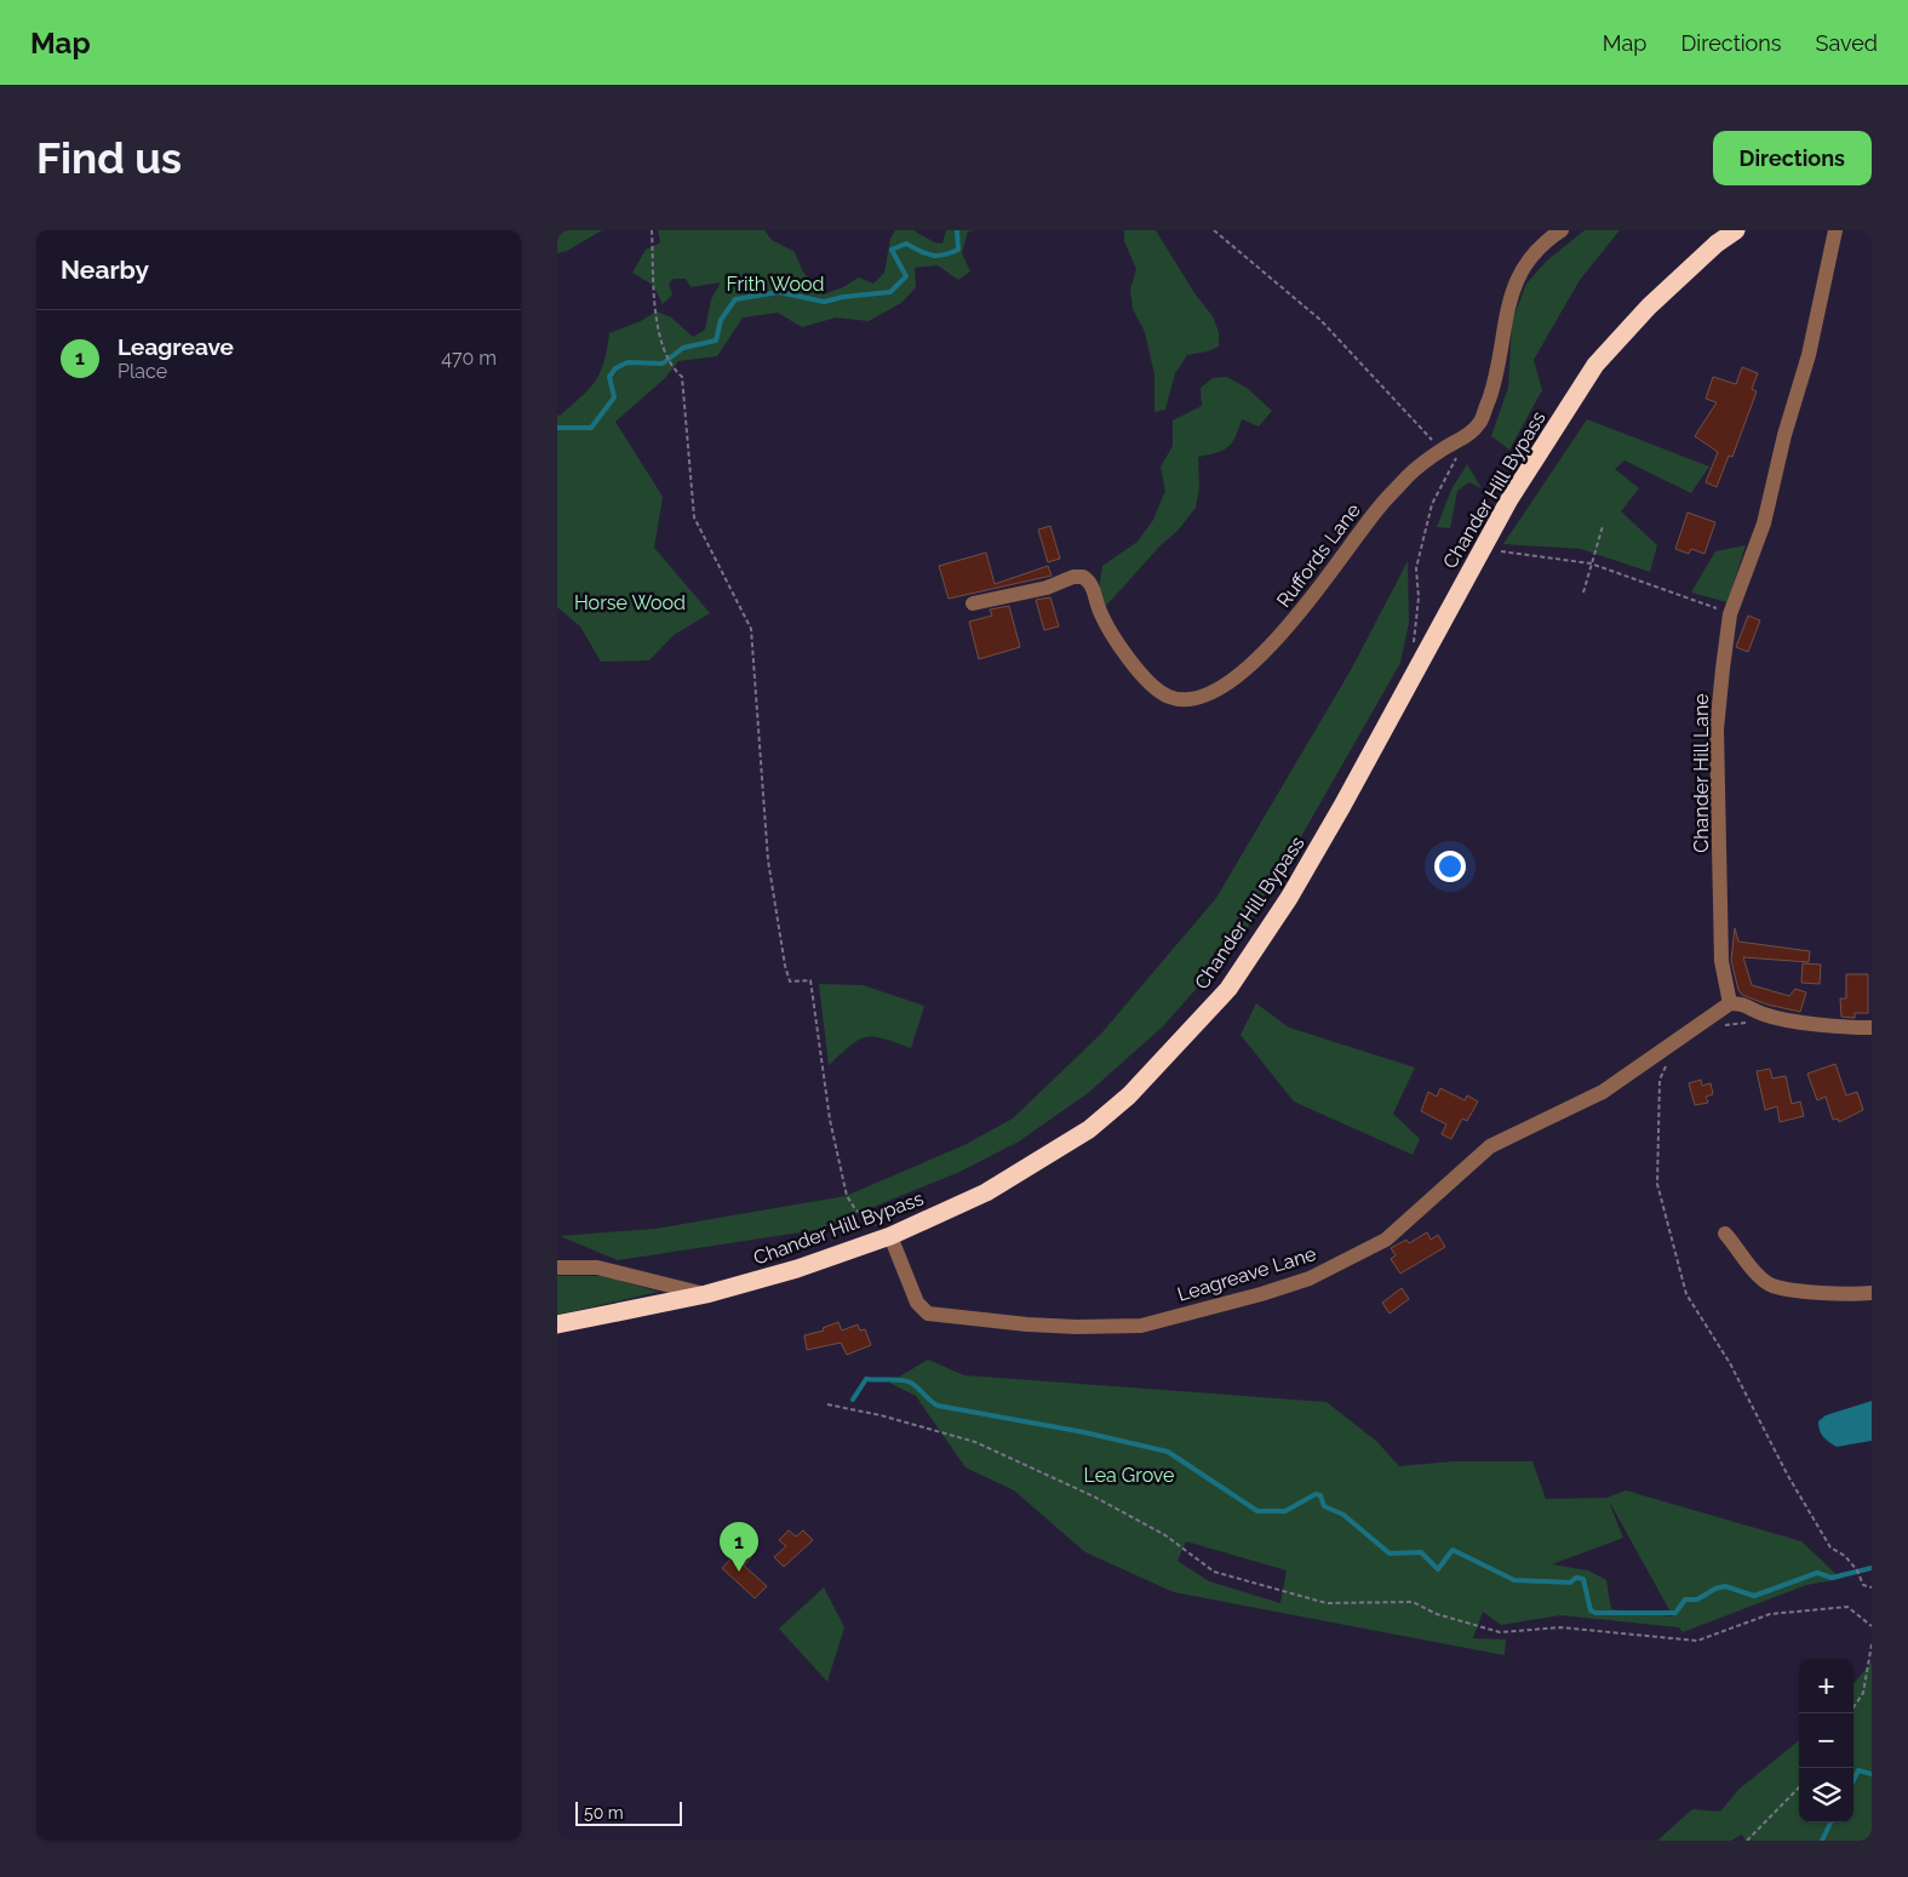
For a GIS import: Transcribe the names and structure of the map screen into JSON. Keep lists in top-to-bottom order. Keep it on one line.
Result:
{"streets":{"highway":["Chander Hill Bypass"],"street":["Ruffords Lane","Chander Hill Lane","Leagreave Lane"]},"crossings":[["Chander Hill Bypass","Leagreave Lane"],["Chander Hill Lane","Leagreave Lane"]],"parks":["Frith Wood","Horse Wood","Lea Grove"],"scale_bar":"50 m","page":{"header":"Map","nav":["Map","Directions","Saved"],"buttons":"Directions","title":"Find us","heading":"Nearby","list":[{"mark":"1","name":"Leagreave","note":"Place","value":"470 m"}],"pins":"1","map_buttons":["+","−"],"scale":"50 m"}}
